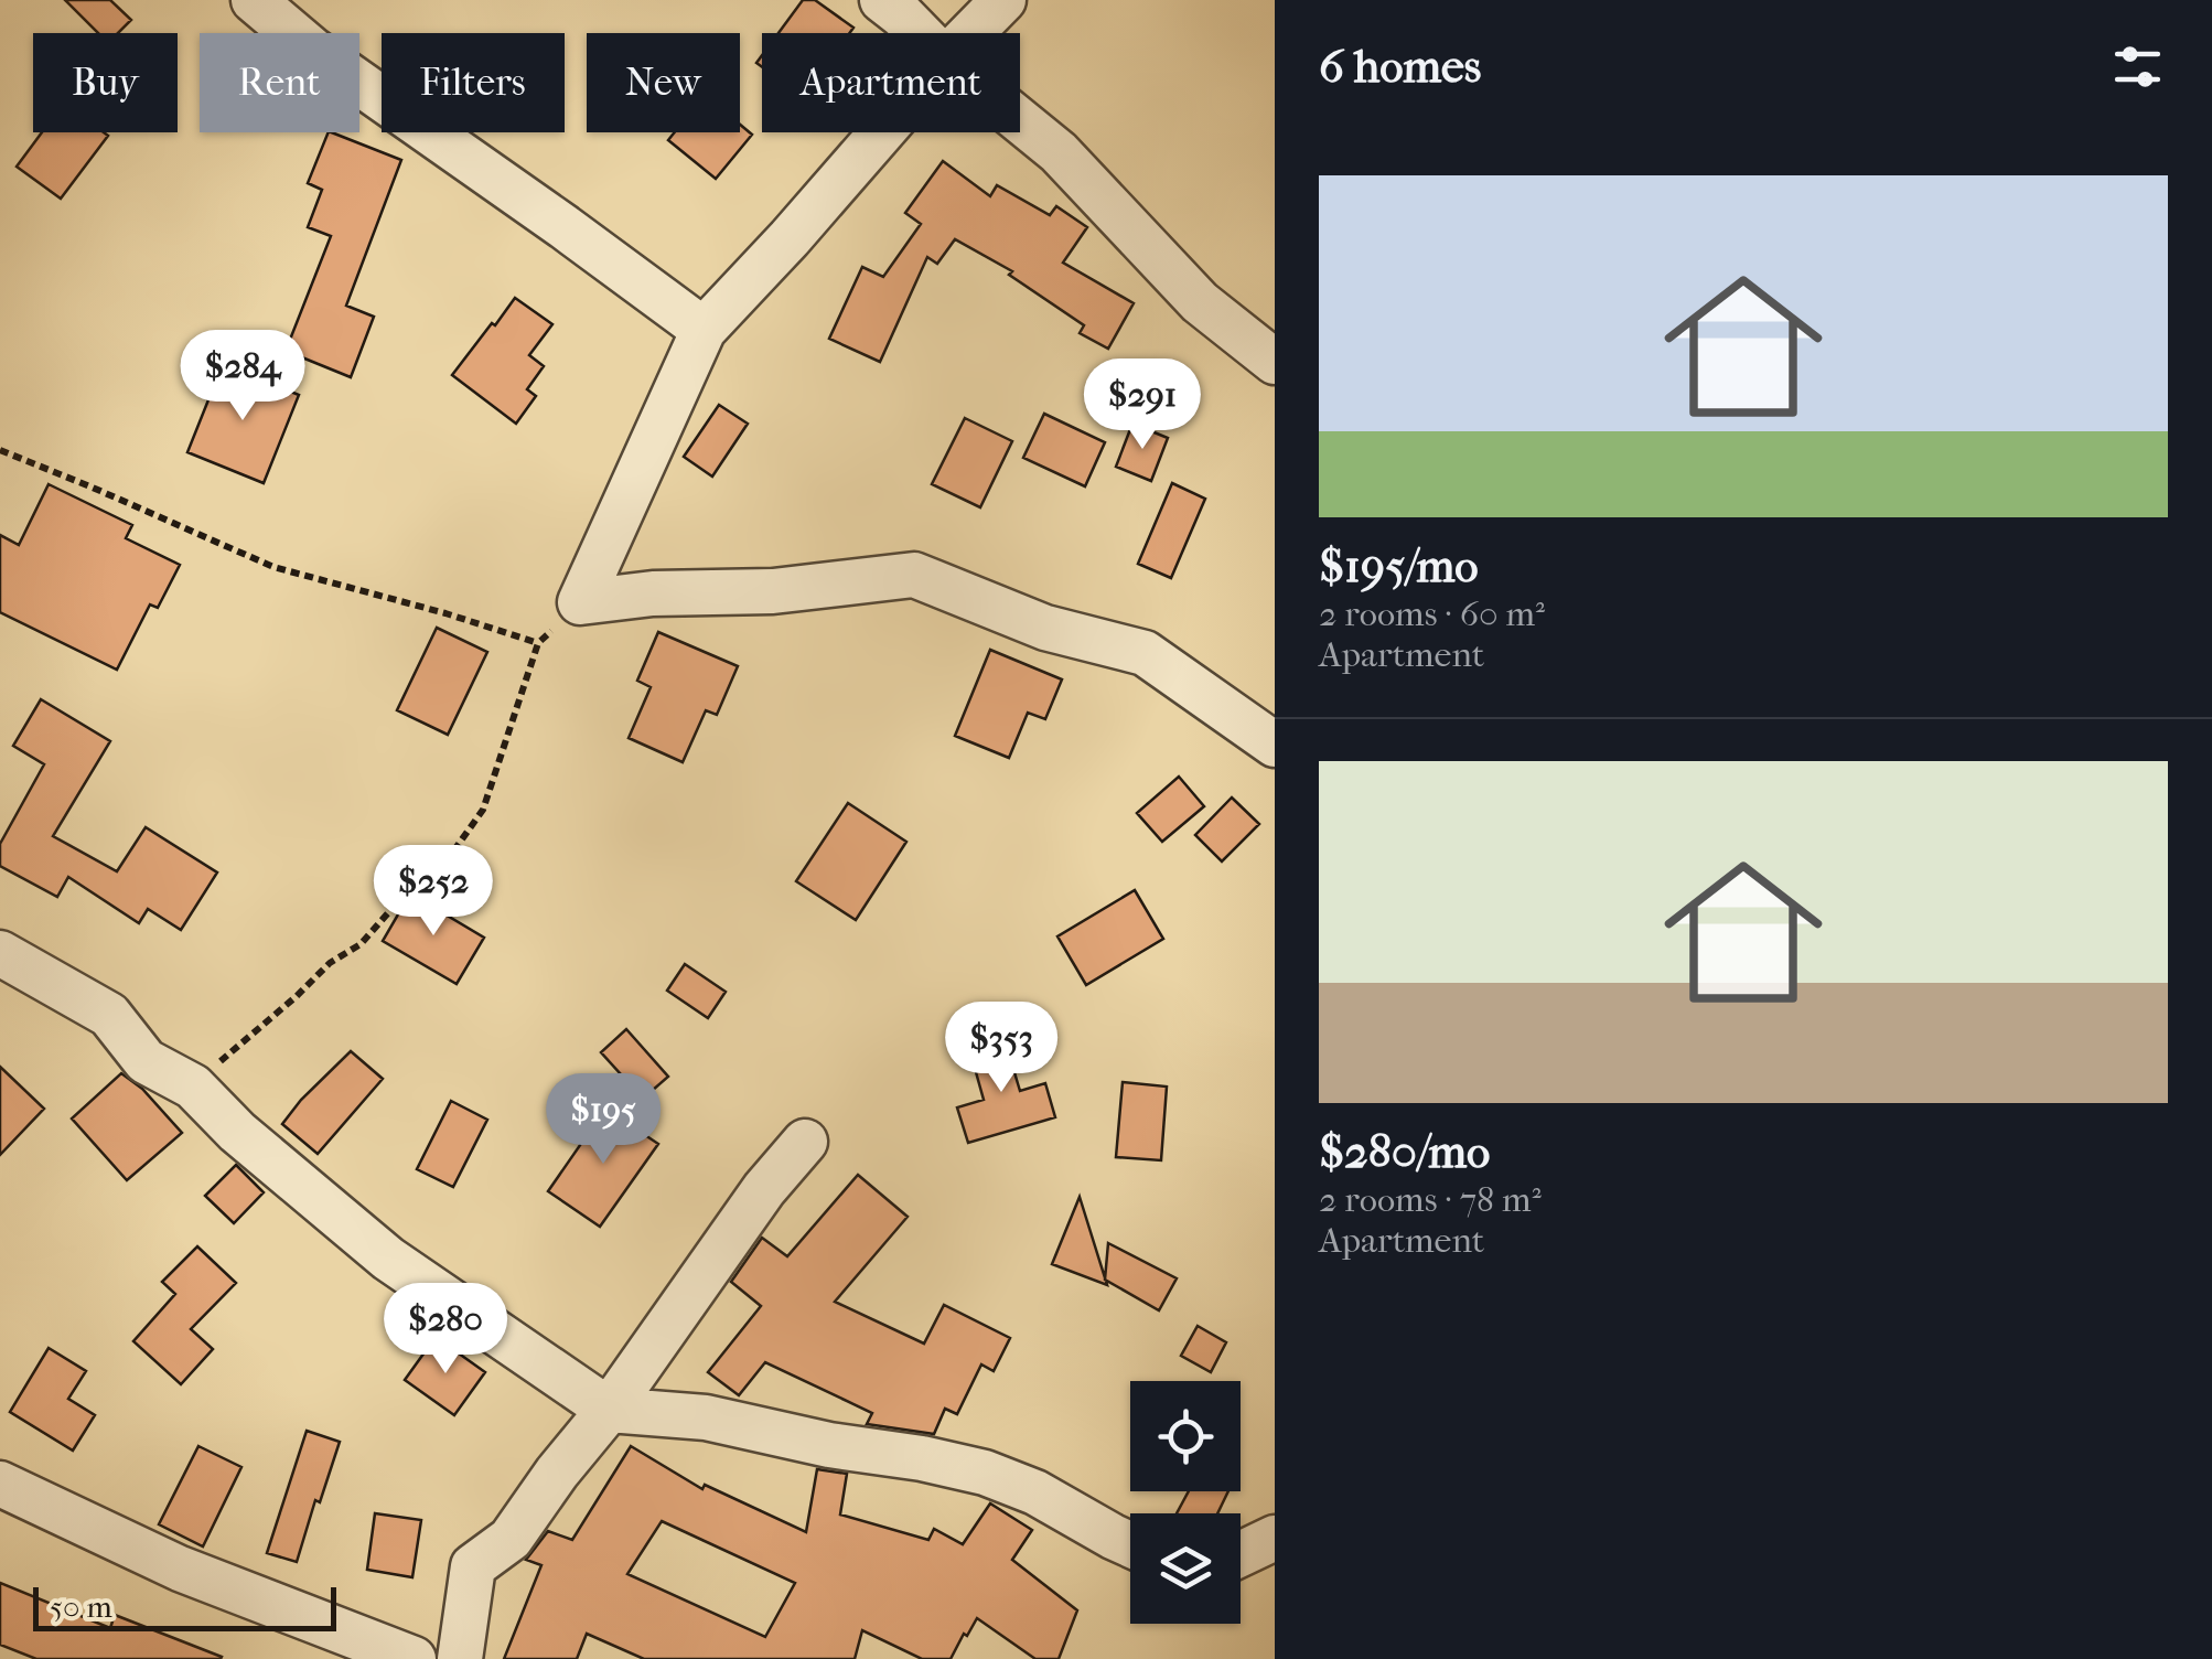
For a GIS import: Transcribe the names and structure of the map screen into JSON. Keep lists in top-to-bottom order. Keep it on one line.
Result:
{"scale_bar":"50 m","page":{"heading":"6 homes","chip":["Buy","Rent","Filters","New","Apartment"],"list":[{"name":"$195/mo","note":"2 rooms · 60 m² · Apartment"},{"name":"$280/mo","note":"2 rooms · 78 m² · Apartment"}],"price":["$284","$291","$252","$353","$195","$280"],"scale":"50 m"}}
